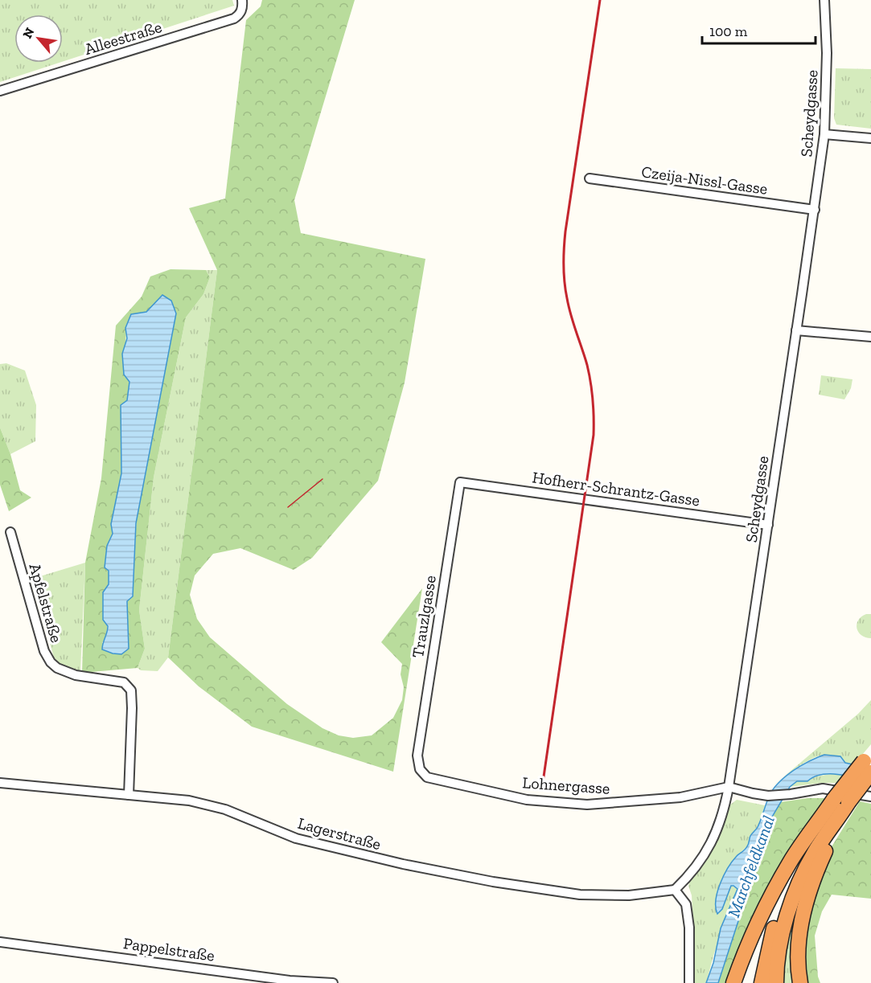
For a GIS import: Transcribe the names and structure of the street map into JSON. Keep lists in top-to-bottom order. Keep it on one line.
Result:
{"streets":{"street":["Alleestraße","Scheydgasse","Czeija-Nissl-Gasse","Hofherr-Schrantz-Gasse","Apfelstraße","Trauzlgasse","Lohnergasse","Lagerstraße","Pappelstraße"]},"crossings":[["Scheydgasse","Czeija-Nissl-Gasse"],["Scheydgasse","Hofherr-Schrantz-Gasse"],["Scheydgasse","Lohnergasse"],["Scheydgasse","Lagerstraße"],["Hofherr-Schrantz-Gasse","Trauzlgasse"],["Apfelstraße","Lagerstraße"],["Trauzlgasse","Lohnergasse"]],"water":["Marchfeldkanal"],"scale_bar":"100 m","north":"top left"}
